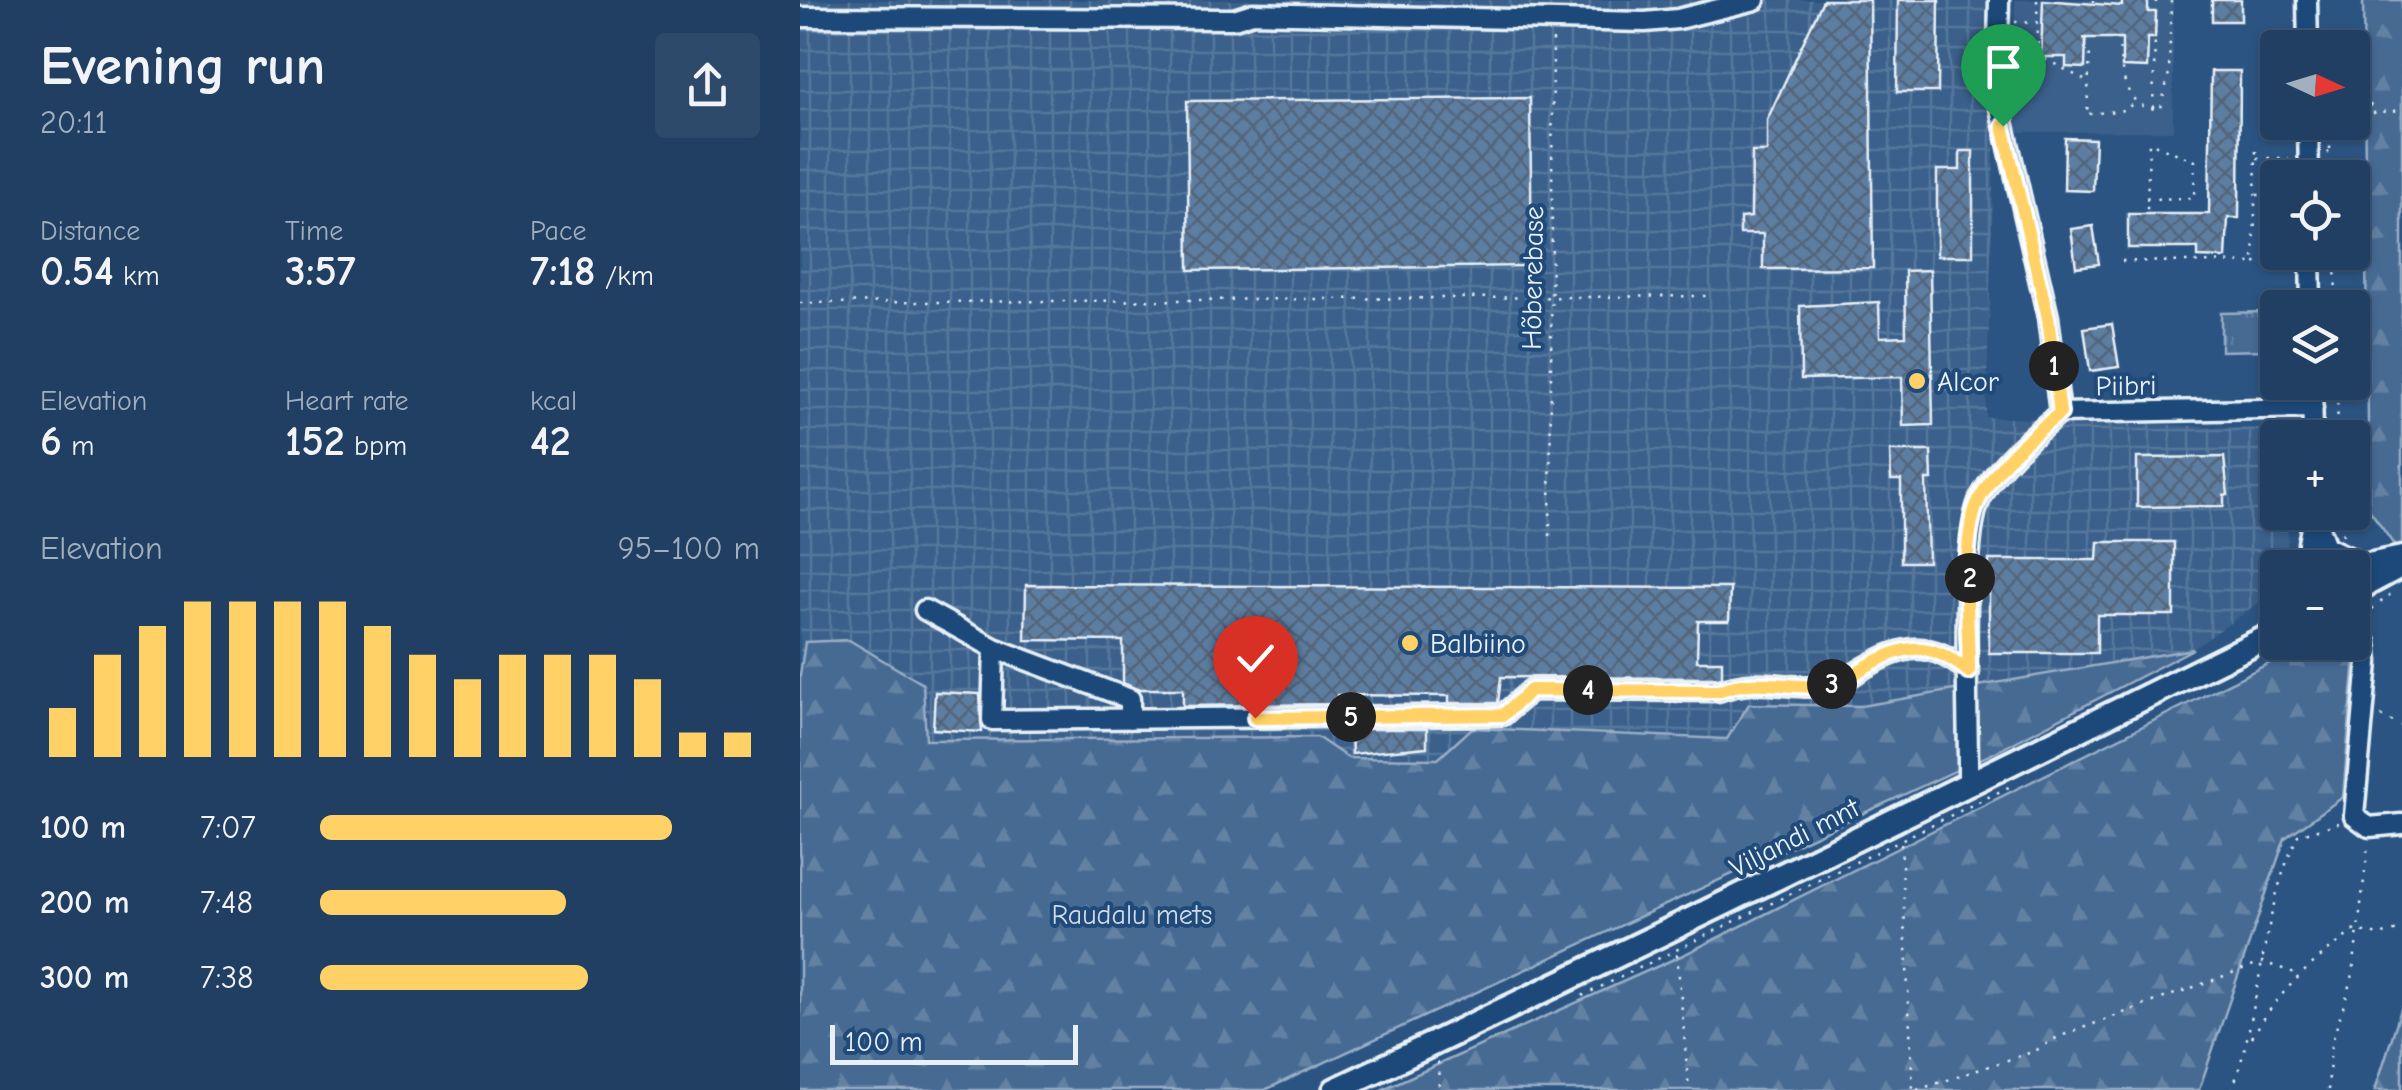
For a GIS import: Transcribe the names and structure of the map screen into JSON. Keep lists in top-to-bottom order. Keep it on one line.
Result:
{"streets":{"main road":["Viljandi mnt"],"street":["Piibri"],"path":["Hõberebase"]},"parks":["Raudalu mets"],"places":["Alcor","Balbiino"],"scale_bar":"100 m","north":"right","page":{"heading":["Evening run","20:11"],"map_buttons":["+","−"],"stats":[["Distance","0.54 km"],["Time","3:57"],["Pace","7:18 /km"],["Elevation","6 m"],["Heart rate","152 bpm"],["kcal","42"]],"pins":["1","2","3","4","5"],"chart":["Elevation","95–100 m"],"list":[{"name":"100 m","note":"7:07"},{"name":"200 m","note":"7:48"},{"name":"300 m","note":"7:38"}],"scale":"100 m"}}
